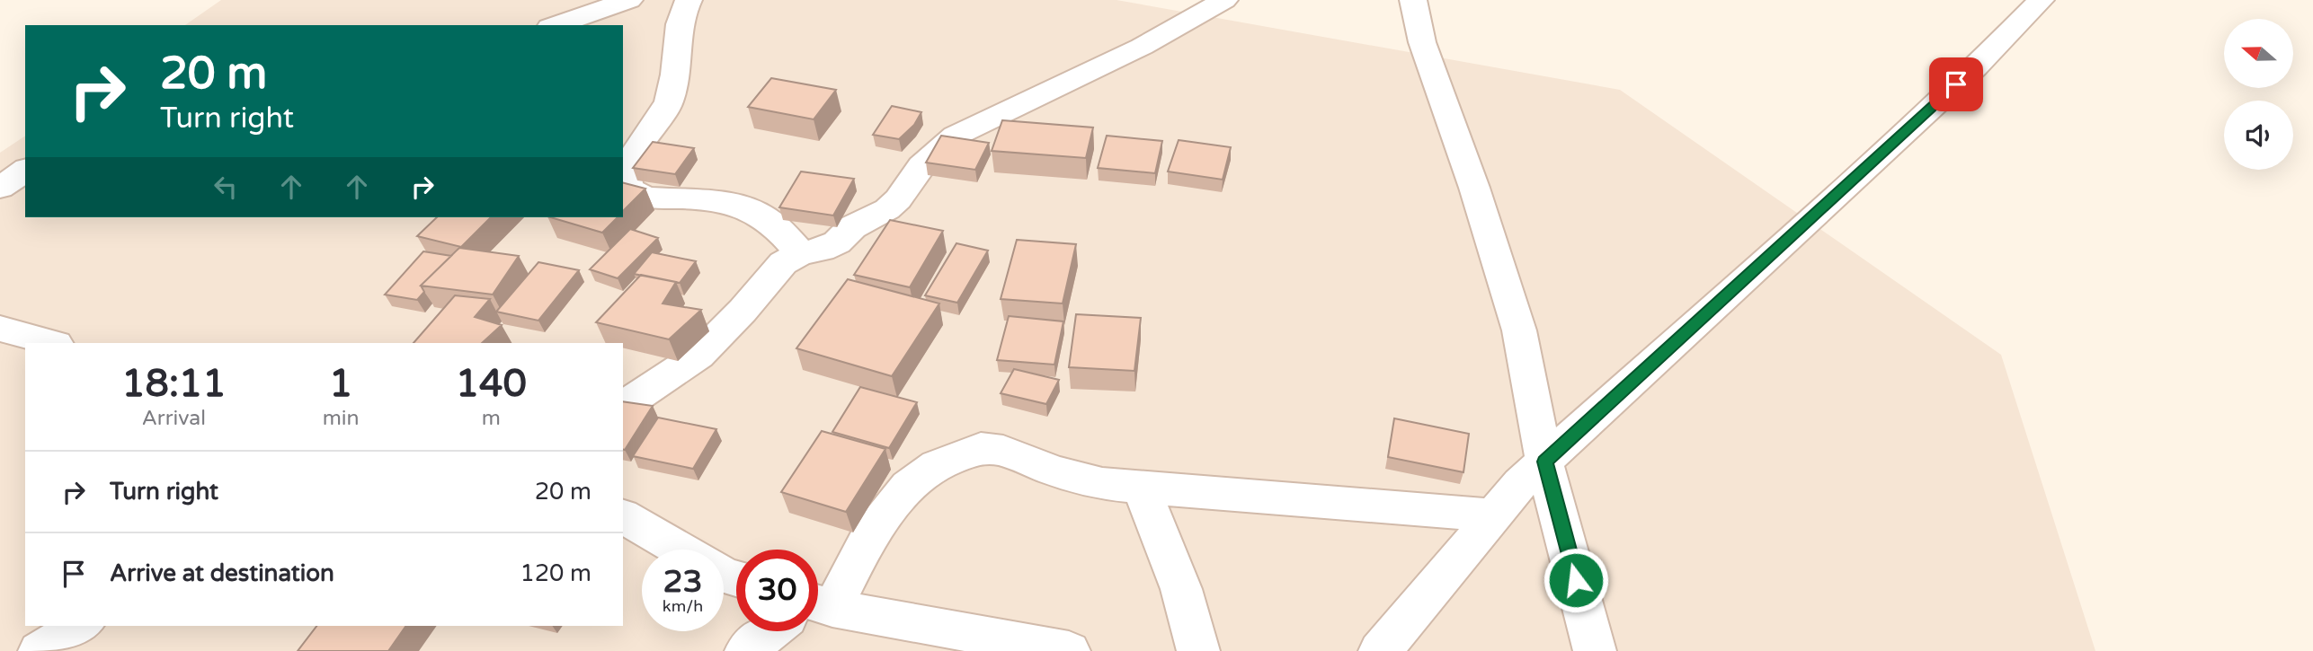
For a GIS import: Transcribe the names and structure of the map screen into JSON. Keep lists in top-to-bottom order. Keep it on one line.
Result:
{"north":"left","page":{"turn":["20 m","Turn right"],"eta":["18:11","Arrival","1","min","140","m"],"list":[{"name":"Turn right","value":"20 m"},{"name":"Arrive at destination","value":"120 m"}],"speed":"23 km/h","limit":"30"}}
